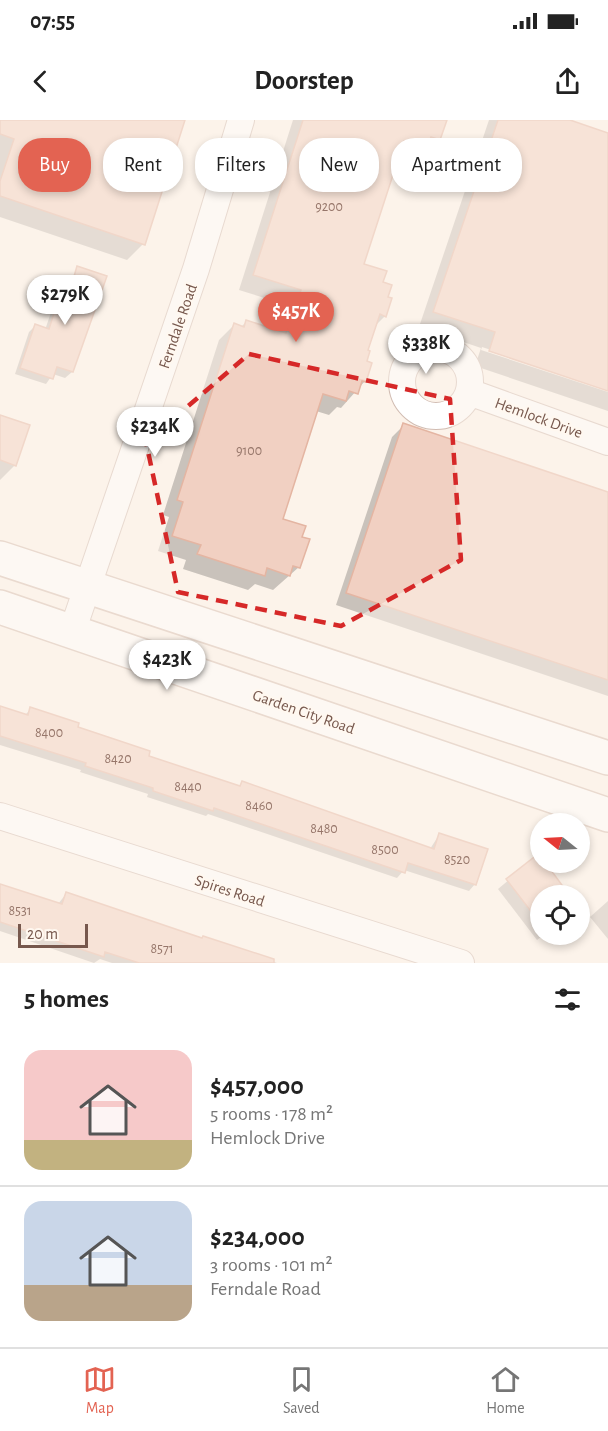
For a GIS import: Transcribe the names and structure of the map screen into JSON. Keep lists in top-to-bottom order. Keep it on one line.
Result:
{"streets":{"main road":["Garden City Road"],"street":["Ferndale Road","Hemlock Drive","Spires Road"]},"crossings":[["Ferndale Road","Garden City Road"]],"house_numbers":["9200","9100","8400","8420","8440","8460","8480","8500","8520","8531","8571"],"scale_bar":"20 m","north":"left","page":{"status":"07:55","header":"Doorstep","chip":["Buy","Rent","Filters","New","Apartment"],"price":["$279K","$457K","$338K","$234K","$423K"],"scale":"20 m","heading":"5 homes","list":[{"name":"$457,000","note":"5 rooms · 178 m² · Hemlock Drive"},{"name":"$234,000","note":"3 rooms · 101 m² · Ferndale Road"}],"tabs":["Map","Saved","Home"]}}
